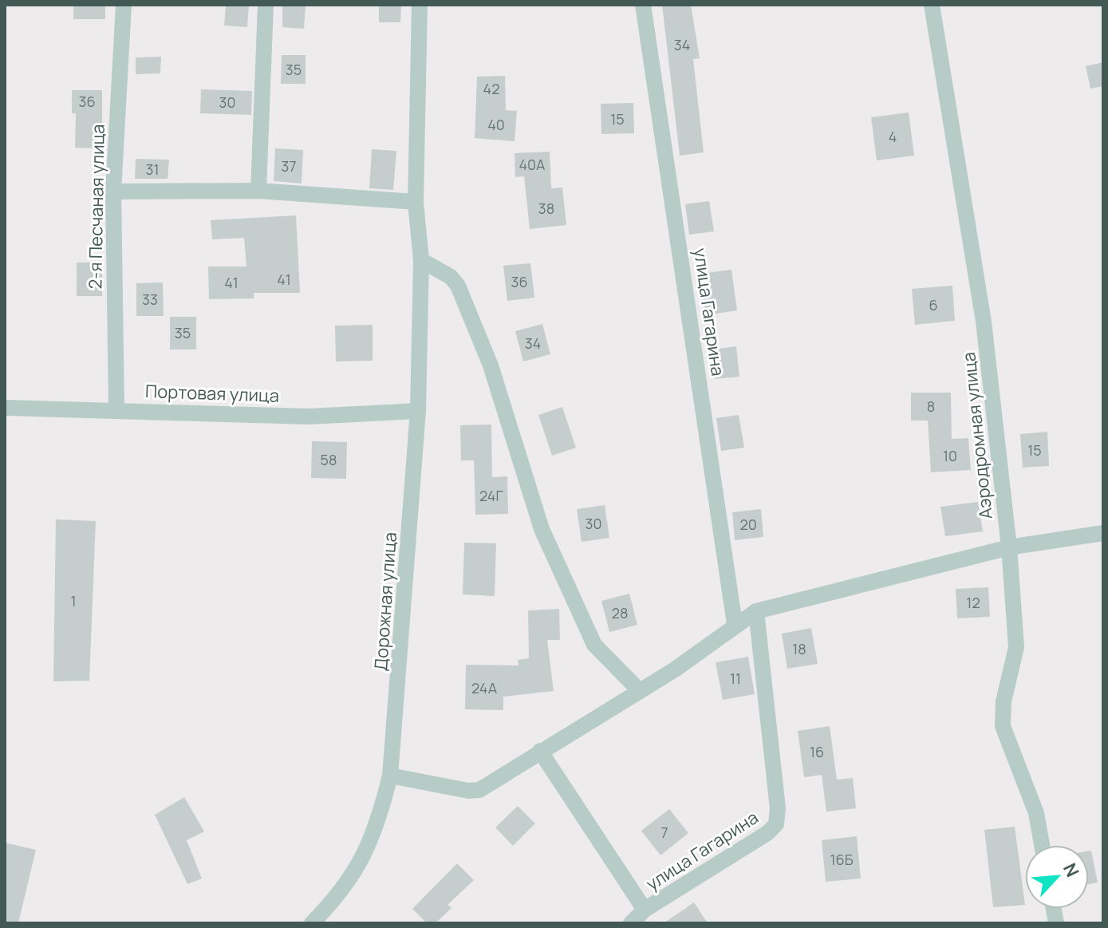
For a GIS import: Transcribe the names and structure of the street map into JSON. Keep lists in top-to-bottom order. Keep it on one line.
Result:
{"streets":{"street":["2-я Песчаная улица","улица Гагарина","Портовая улица","Аэродромная улица","Дорожная улица"]},"crossings":[["2-я Песчаная улица","Портовая улица"],["Портовая улица","Дорожная улица"]],"house_numbers":["34","35","42","36","30","15","40","4","40А","37","31","38","41","36","41","33","6","35","34","8","15","10","58","24Г","30","20","1","12","28","18","11","24А","16","7","16Б"],"north":"top right"}
